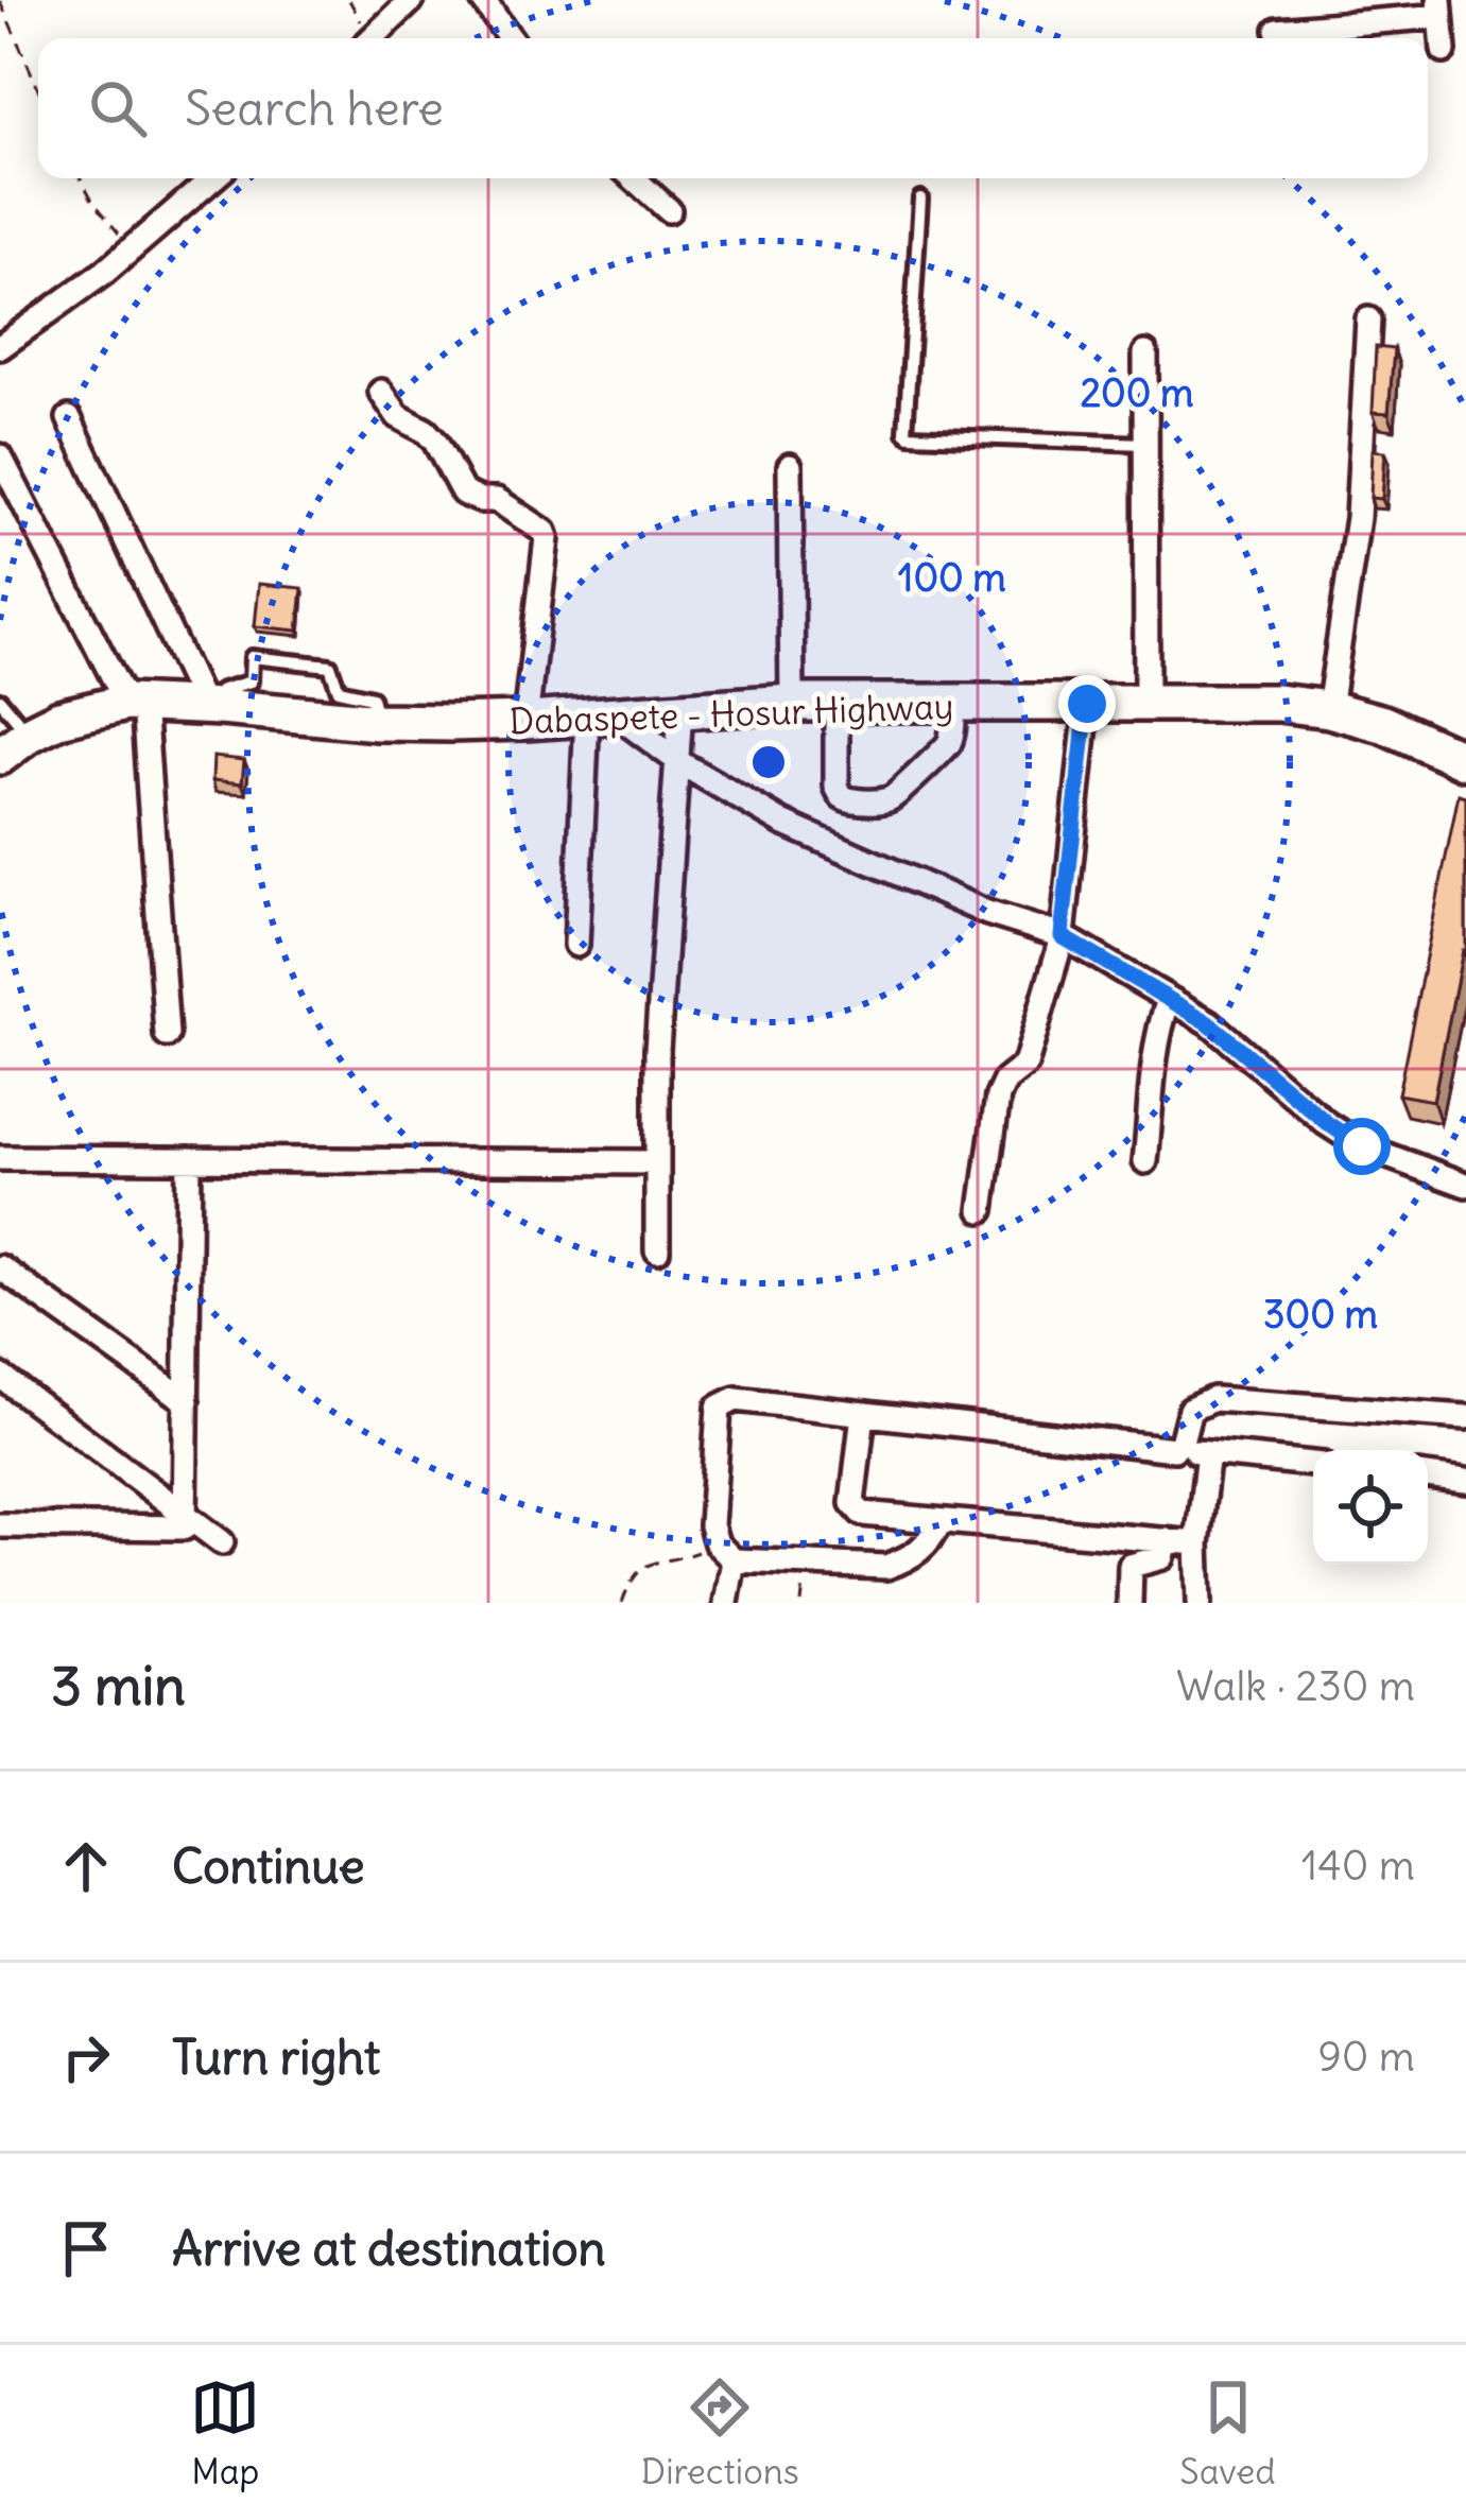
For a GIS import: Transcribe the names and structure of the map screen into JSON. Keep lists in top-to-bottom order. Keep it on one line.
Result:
{"streets":{"highway":["Dabaspete - Hosur Highway"]},"page":{"search":"Search here","heading":["3 min","Walk · 230 m"],"list":[["Continue","140 m"],["Turn right","90 m"],"Arrive at destination"],"nav":["Map","Directions","Saved"]},"rings":["200 m","100 m","300 m"]}
